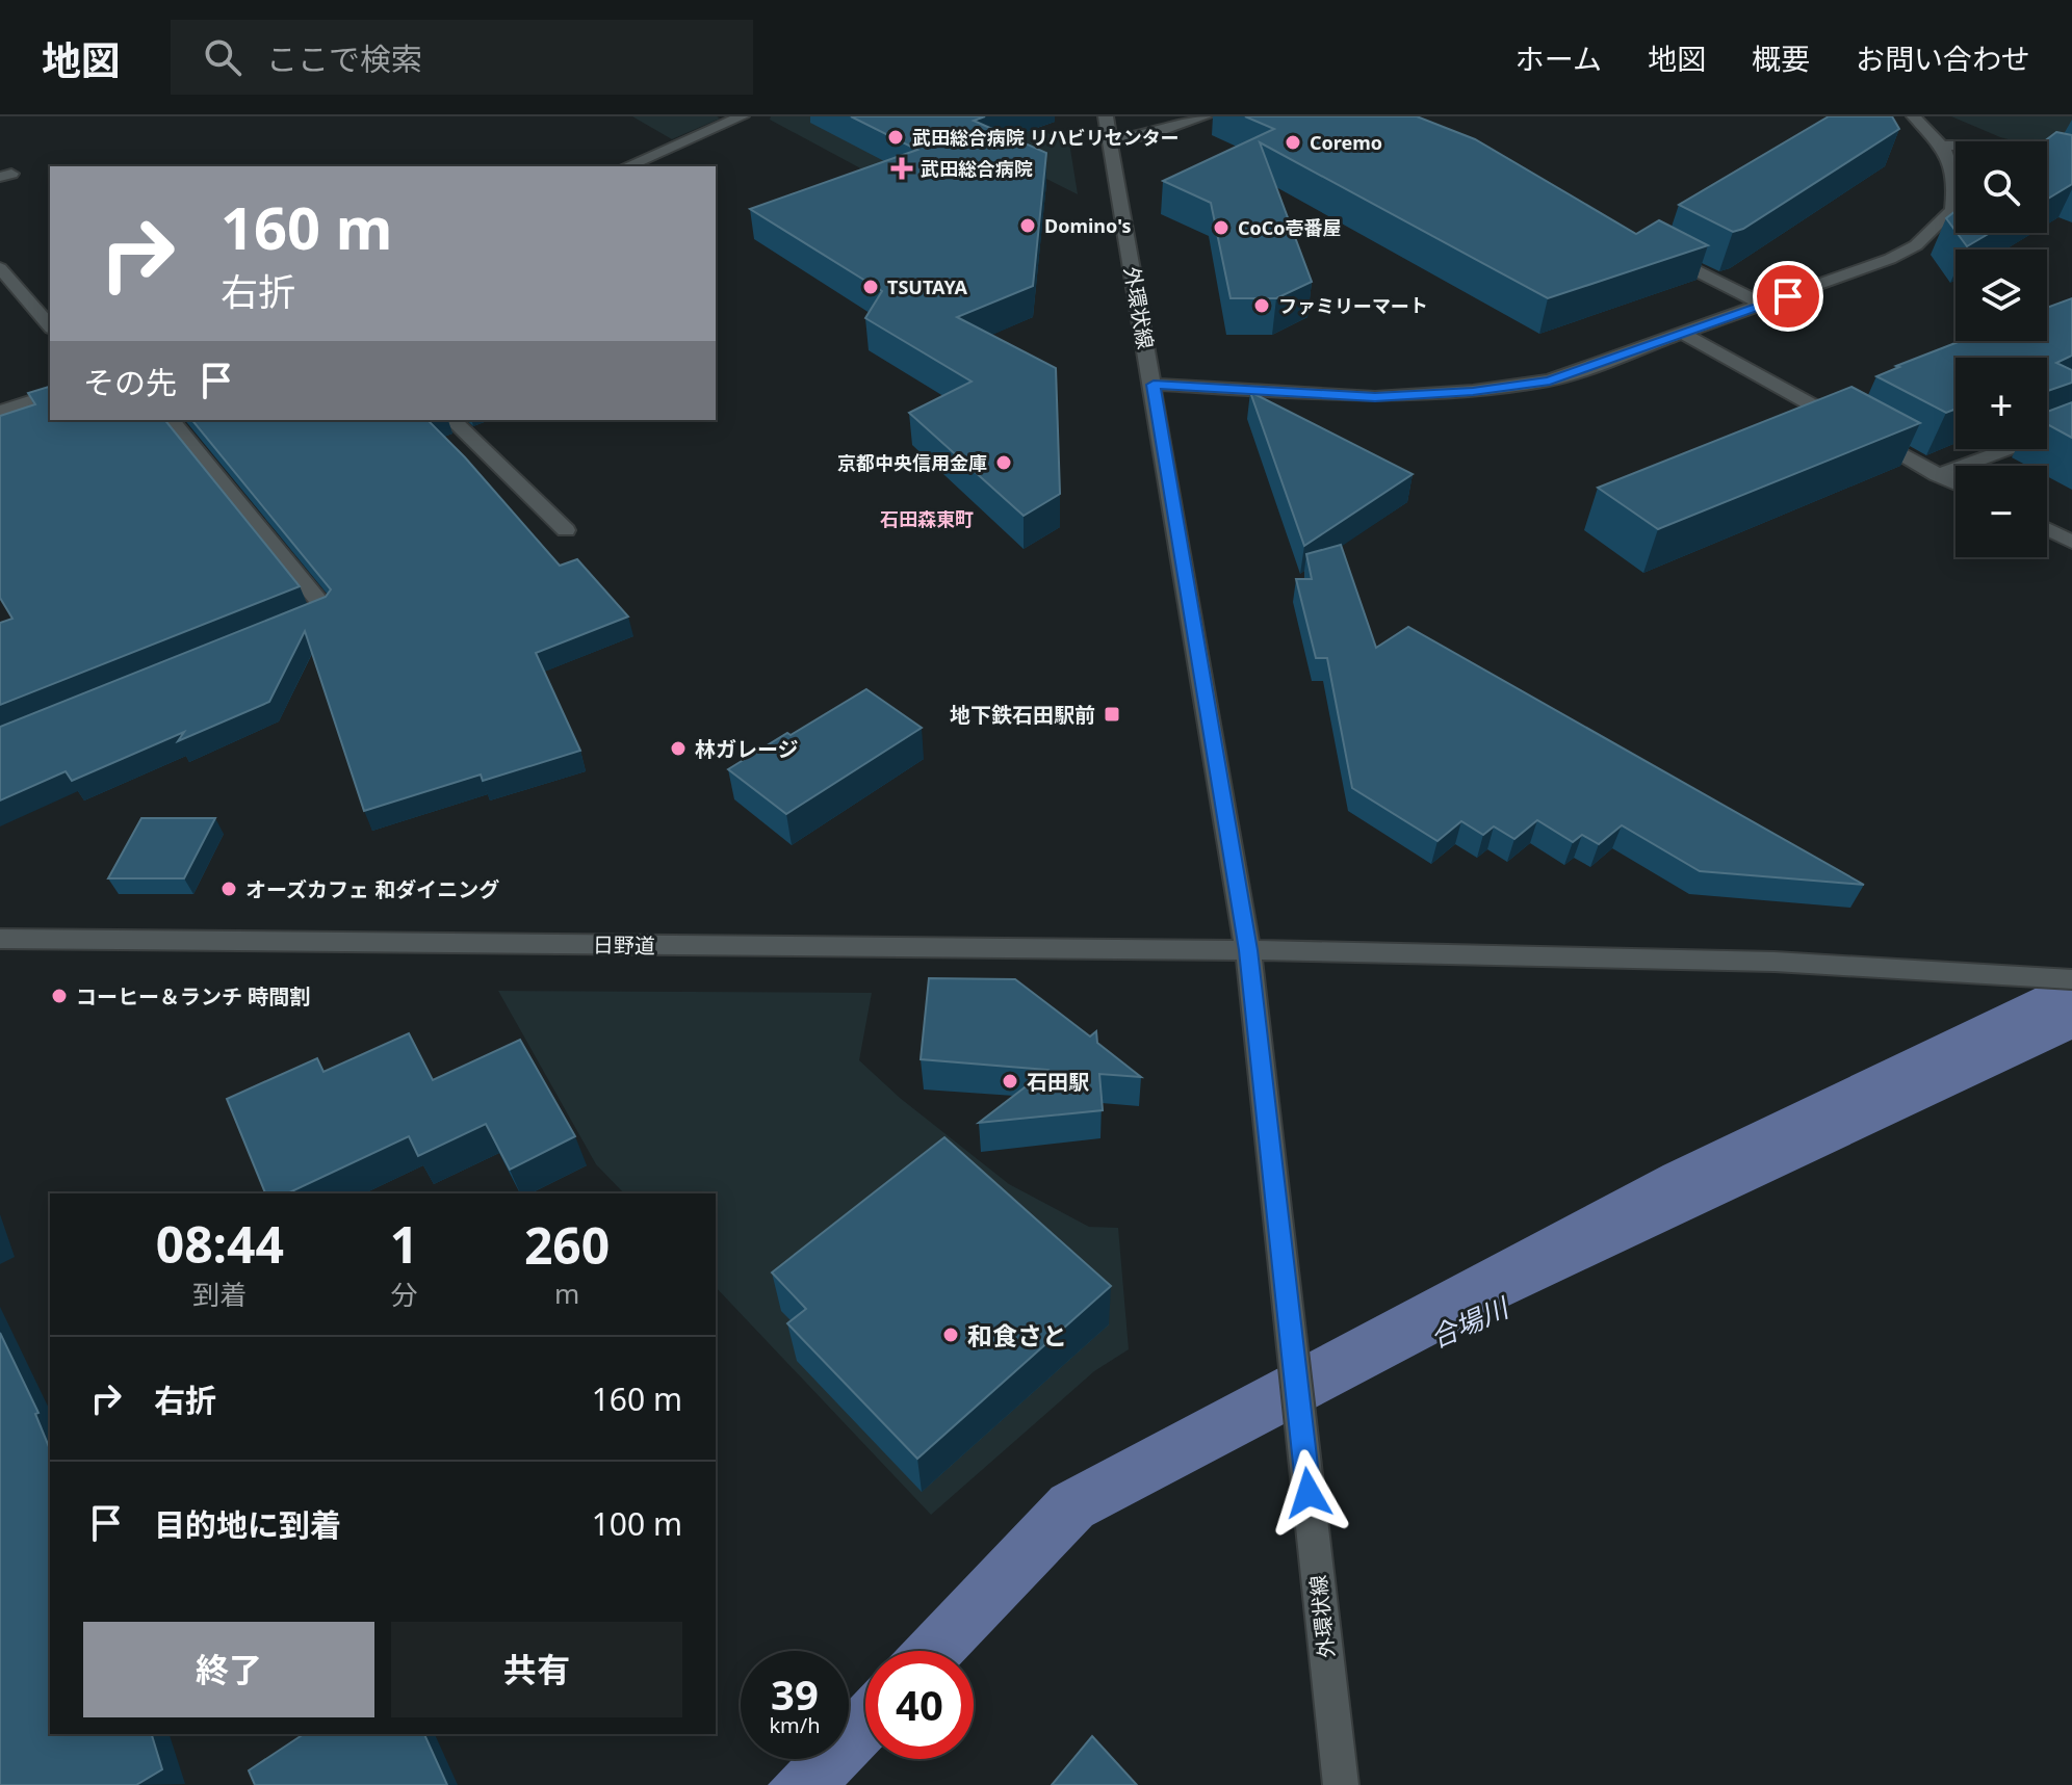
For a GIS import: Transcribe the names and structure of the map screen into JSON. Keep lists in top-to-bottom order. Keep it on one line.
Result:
{"streets":{"street":["外環状線","日野道"]},"crossings":[["外環状線","日野道"]],"districts":["石田森東町"],"water":["合場川"],"places":{"other":["武田総合病院 リハビリセンター","Coremo","Domino's","CoCo壱番屋","TSUTAYA","ファミリーマート","京都中央信用金庫","林ガレージ","オーズカフェ 和ダイニング","コーヒー＆ランチ 時間割","石田駅","和食さと"],"health":["武田総合病院"],"transit":["地下鉄石田駅前"]},"page":{"header":"地図","search":"ここで検索","nav":["ホーム","地図","概要","お問い合わせ"],"map_buttons":["+","−"],"turn":["160 m","右折"],"then":"その先","eta":["08:44","到着","1","分","260","m"],"list":[{"name":"右折","value":"160 m"},{"name":"目的地に到着","value":"100 m"}],"buttons":["終了","共有"],"speed":"39 km/h","limit":"40"}}
